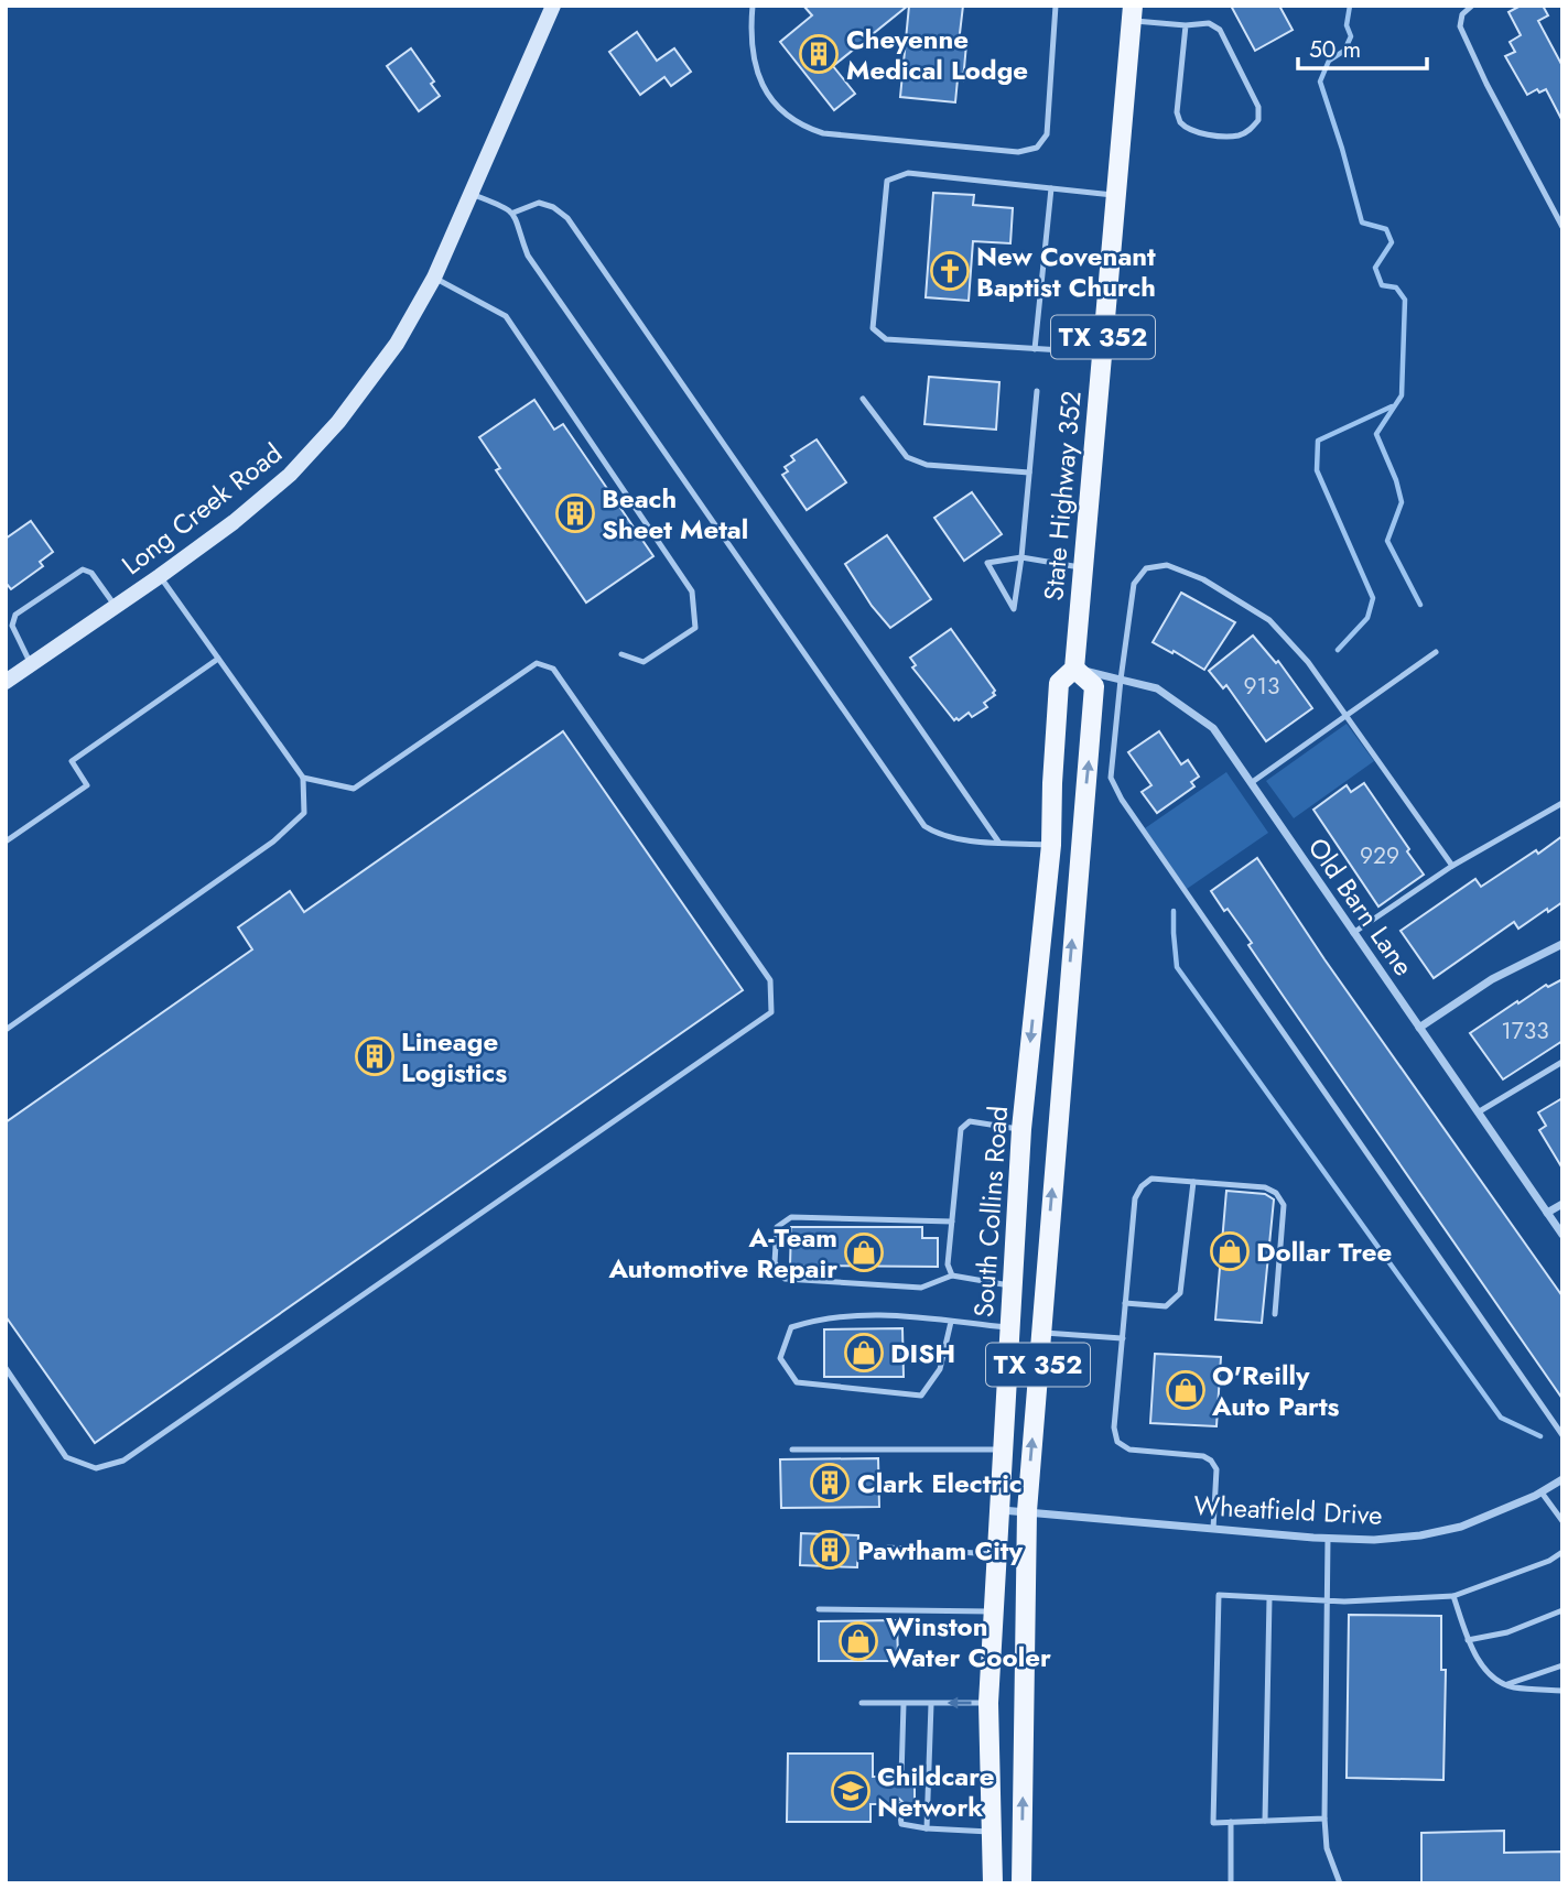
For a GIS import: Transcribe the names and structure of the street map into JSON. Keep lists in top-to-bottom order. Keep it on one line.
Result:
{"streets":{"main road":["TX 352","State Highway 352","South Collins Road"],"street":["Long Creek Road","Old Barn Lane","Wheatfield Drive"]},"crossings":[["TX 352","State Highway 352"],["TX 352","Old Barn Lane"],["TX 352","Wheatfield Drive"],["State Highway 352","Old Barn Lane"],["State Highway 352","South Collins Road"],["South Collins Road","Wheatfield Drive"]],"places":{"building":["Cheyenne Medical Lodge","Beach Sheet Metal","Lineage Logistics","Clark Electric","Pawtham City"],"church":["New Covenant Baptist Church"],"shop":["Dollar Tree","A-Team Automotive Repair","DISH","O'Reilly Auto Parts","Winston Water Cooler"],"school or university":["Childcare Network"]},"house_numbers":["913","929","1733"],"scale_bar":"50 m"}
